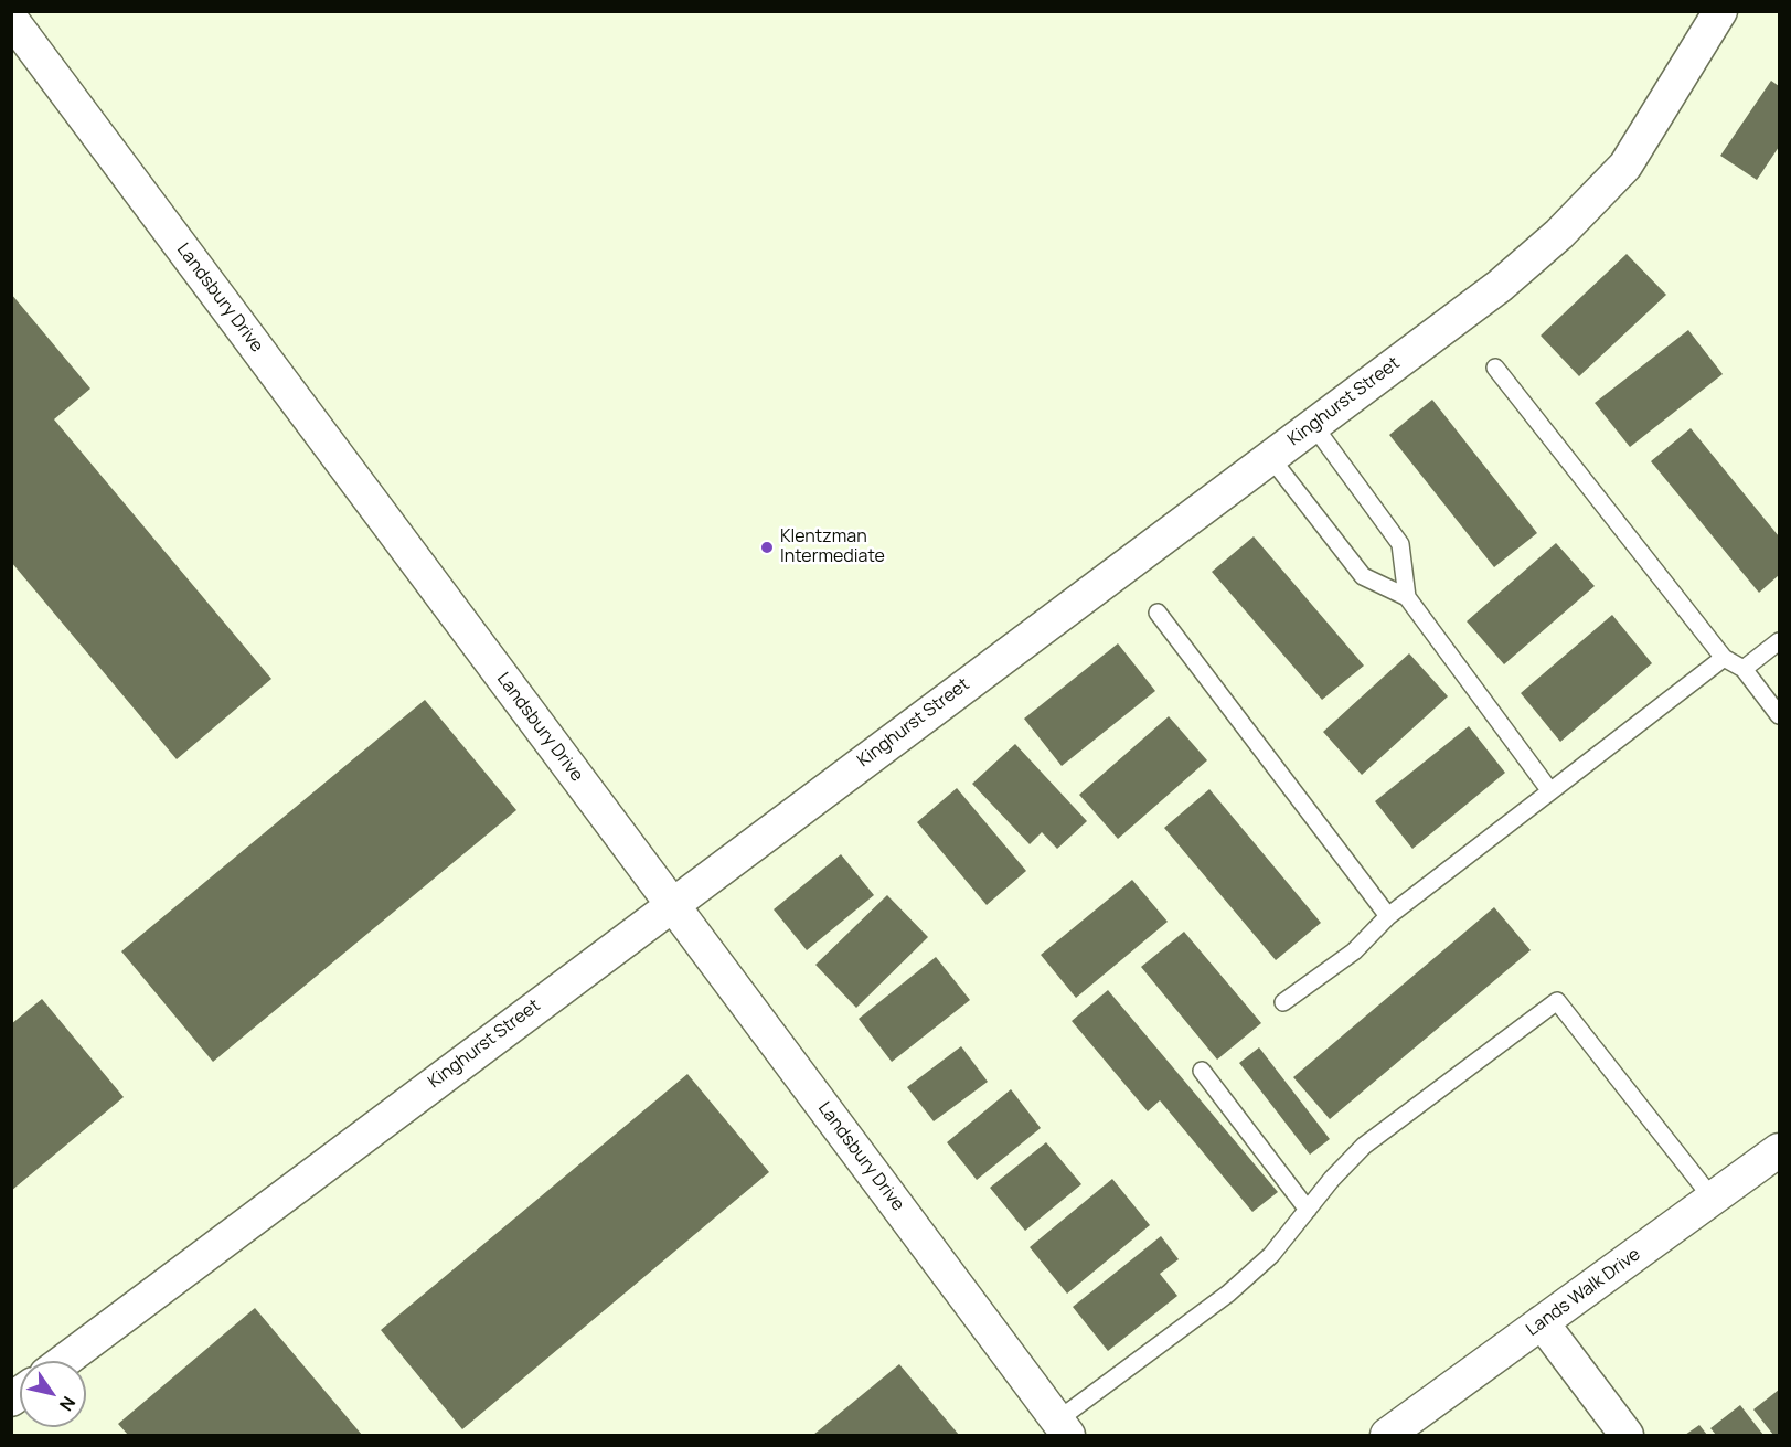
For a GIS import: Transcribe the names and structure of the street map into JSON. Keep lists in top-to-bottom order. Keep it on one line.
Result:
{"streets":{"street":["Landsbury Drive","Kinghurst Street","Lands Walk Drive"]},"crossings":[["Landsbury Drive","Kinghurst Street"]],"places":["Klentzman Intermediate"],"north":"bottom right"}
